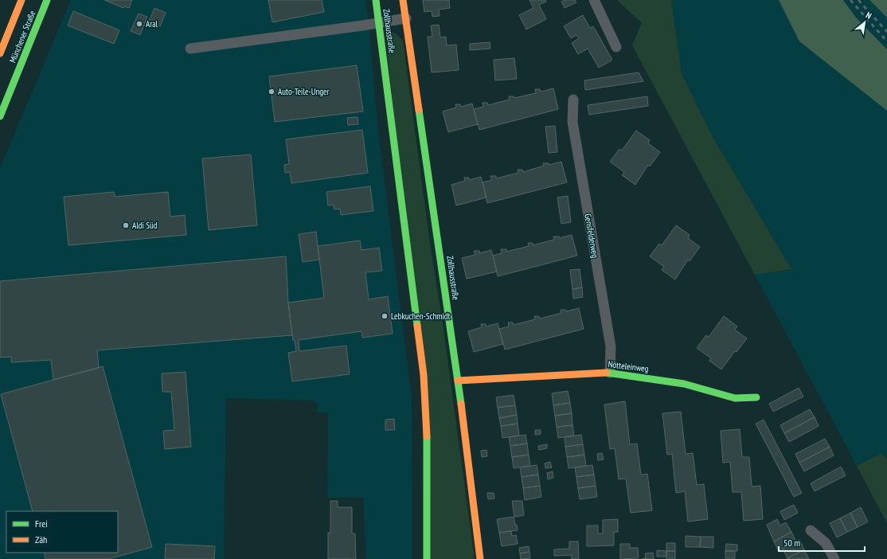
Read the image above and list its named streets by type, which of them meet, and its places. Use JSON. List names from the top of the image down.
{
  "streets": {
    "main road": ["Zollhausstraße", "Münchener Straße", "Nötteleinweg"],
    "street": ["Gensfelderweg"]
  },
  "crossings": [
    ["Zollhausstraße", "Nötteleinweg"],
    ["Gensfelderweg", "Nötteleinweg"]
  ],
  "places": [
    "Aral",
    "Auto-Teile-Unger",
    "Aldi Süd",
    "Lebkuchen-Schmidt"
  ],
  "legend": ["Frei", "Zäh"],
  "scale_bar": "50 m",
  "north": "top right"
}
